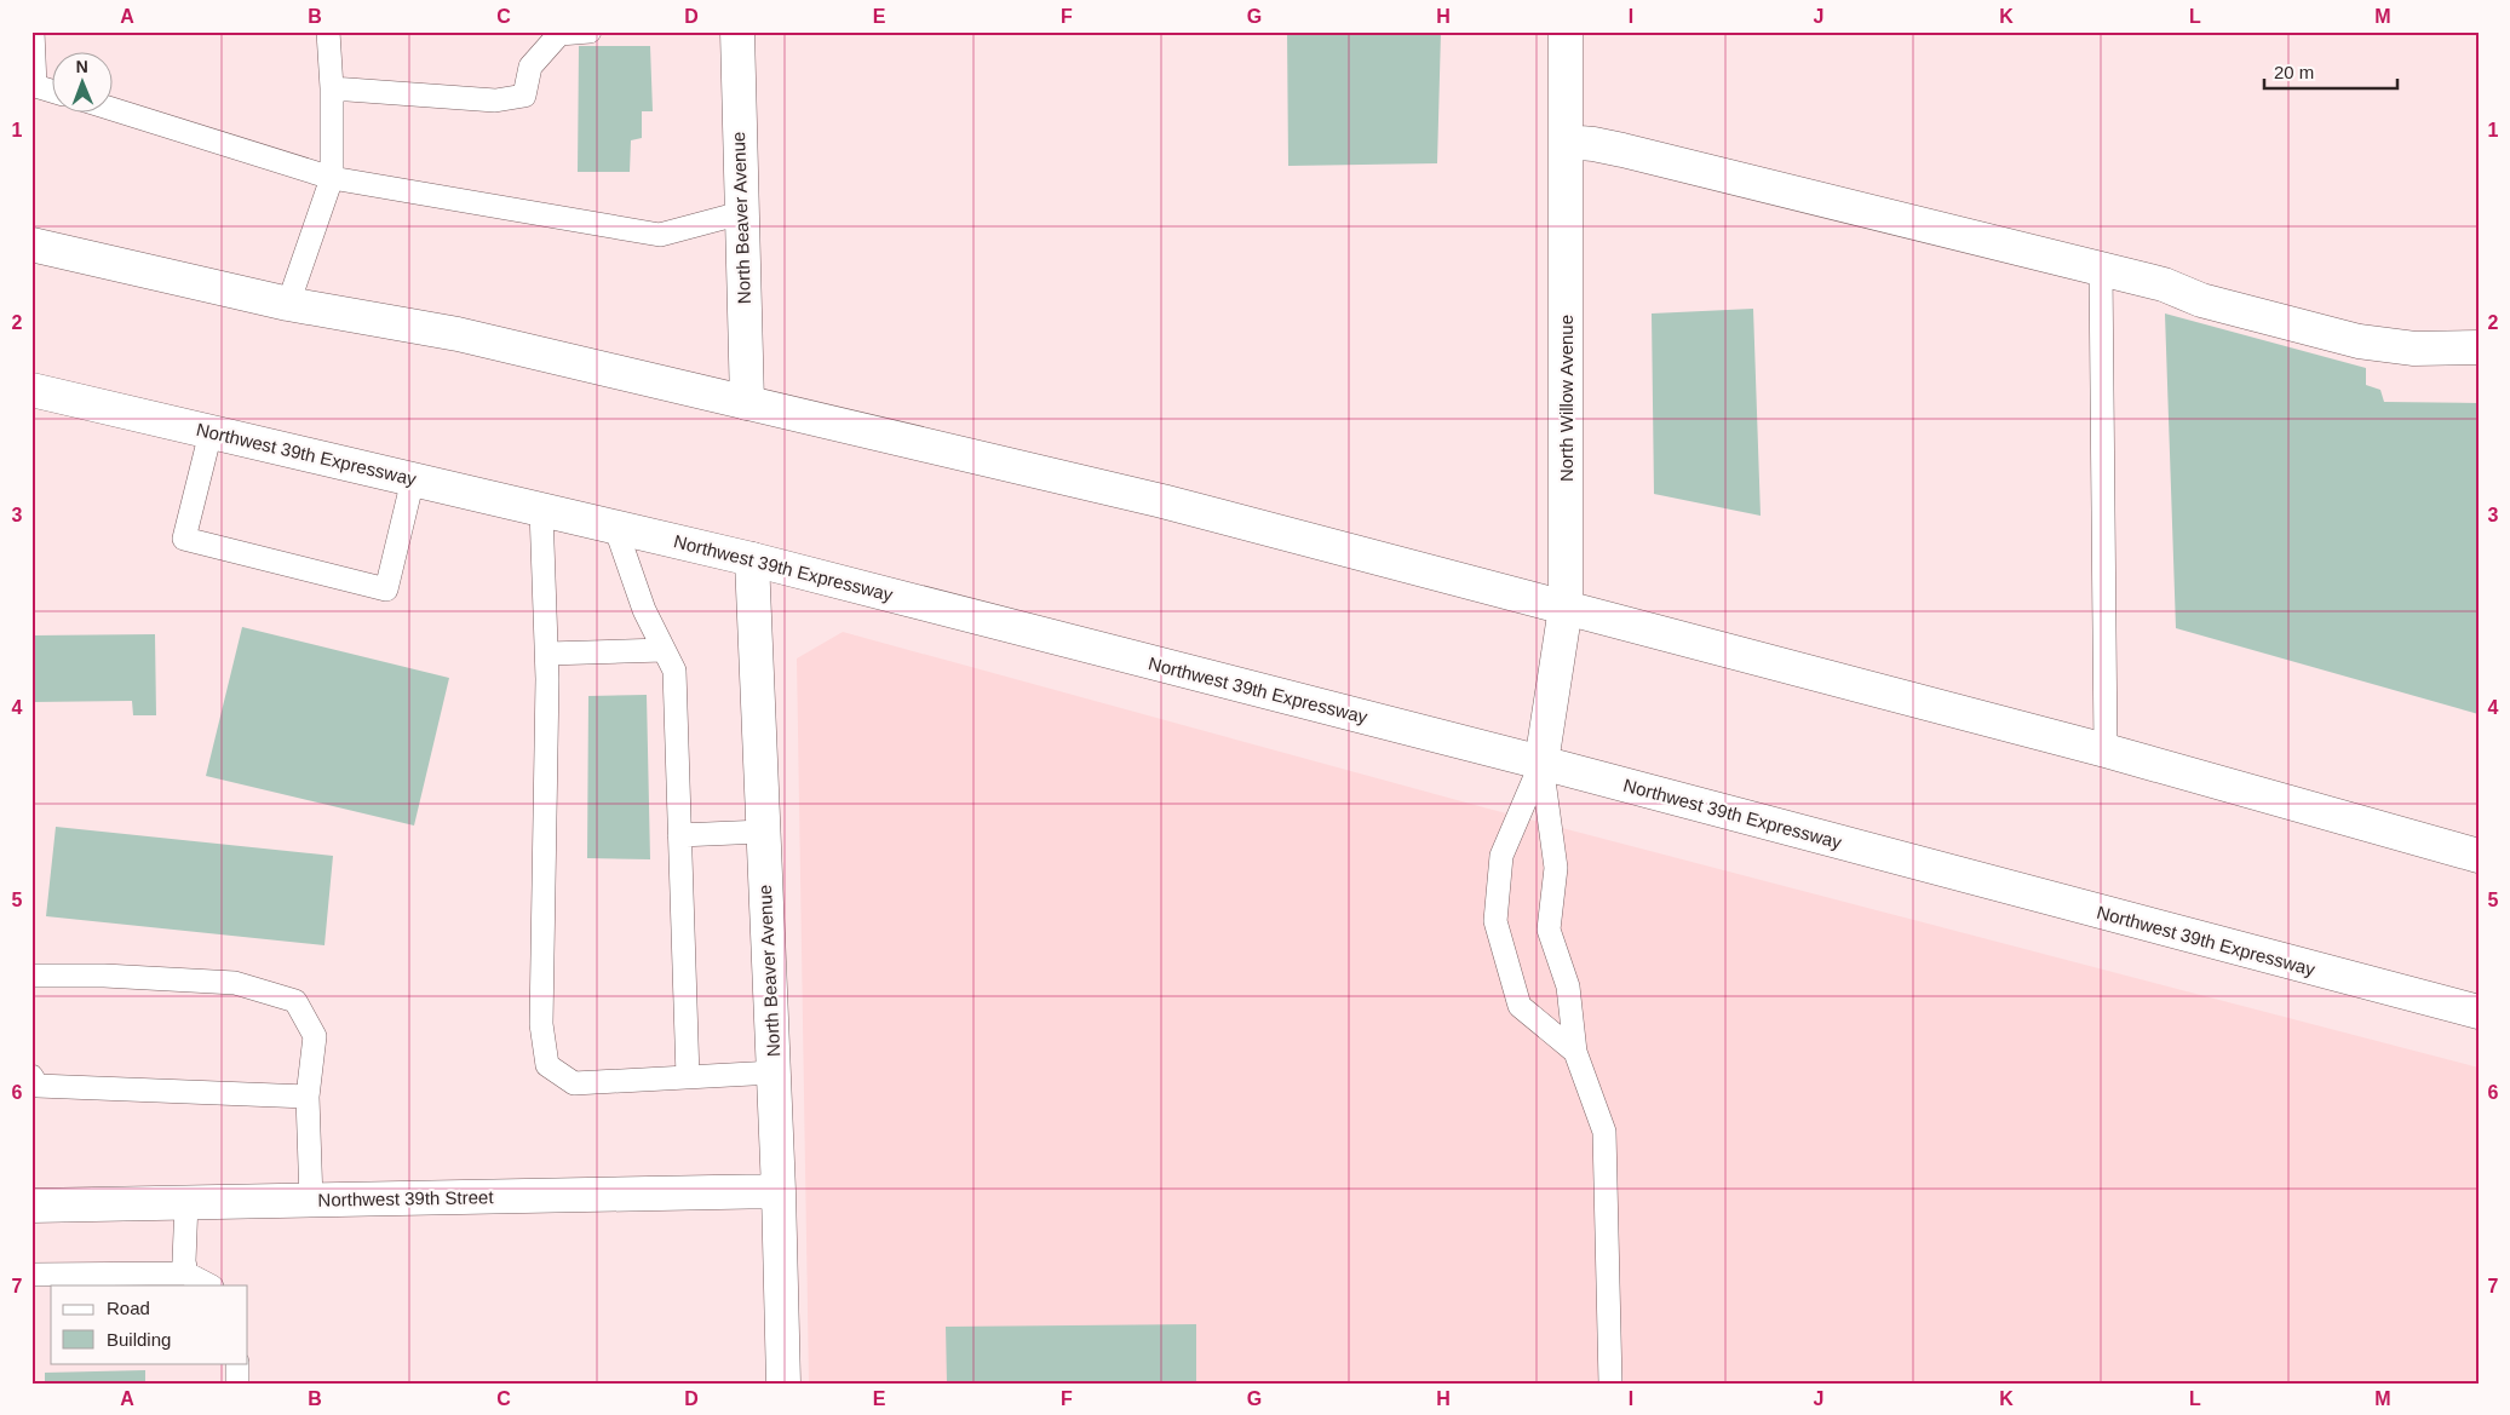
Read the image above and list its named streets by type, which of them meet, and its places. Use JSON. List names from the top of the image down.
{
  "streets": {
    "main road": [
      "North Beaver Avenue",
      "North Willow Avenue",
      "Northwest 39th Expressway",
      "Northwest 39th Street"
    ]
  },
  "crossings": [
    ["North Beaver Avenue", "Northwest 39th Expressway"],
    ["North Beaver Avenue", "Northwest 39th Street"],
    ["North Willow Avenue", "Northwest 39th Expressway"]
  ],
  "legend": ["Road", "Building"],
  "scale_bar": "20 m",
  "north": "top",
  "grid": {
    "columns": [
      "A",
      "B",
      "C",
      "D",
      "E",
      "F",
      "G",
      "H",
      "I",
      "J",
      "K",
      "L",
      "M"
    ],
    "rows": [
      "1",
      "2",
      "3",
      "4",
      "5",
      "6",
      "7"
    ]
  }
}
